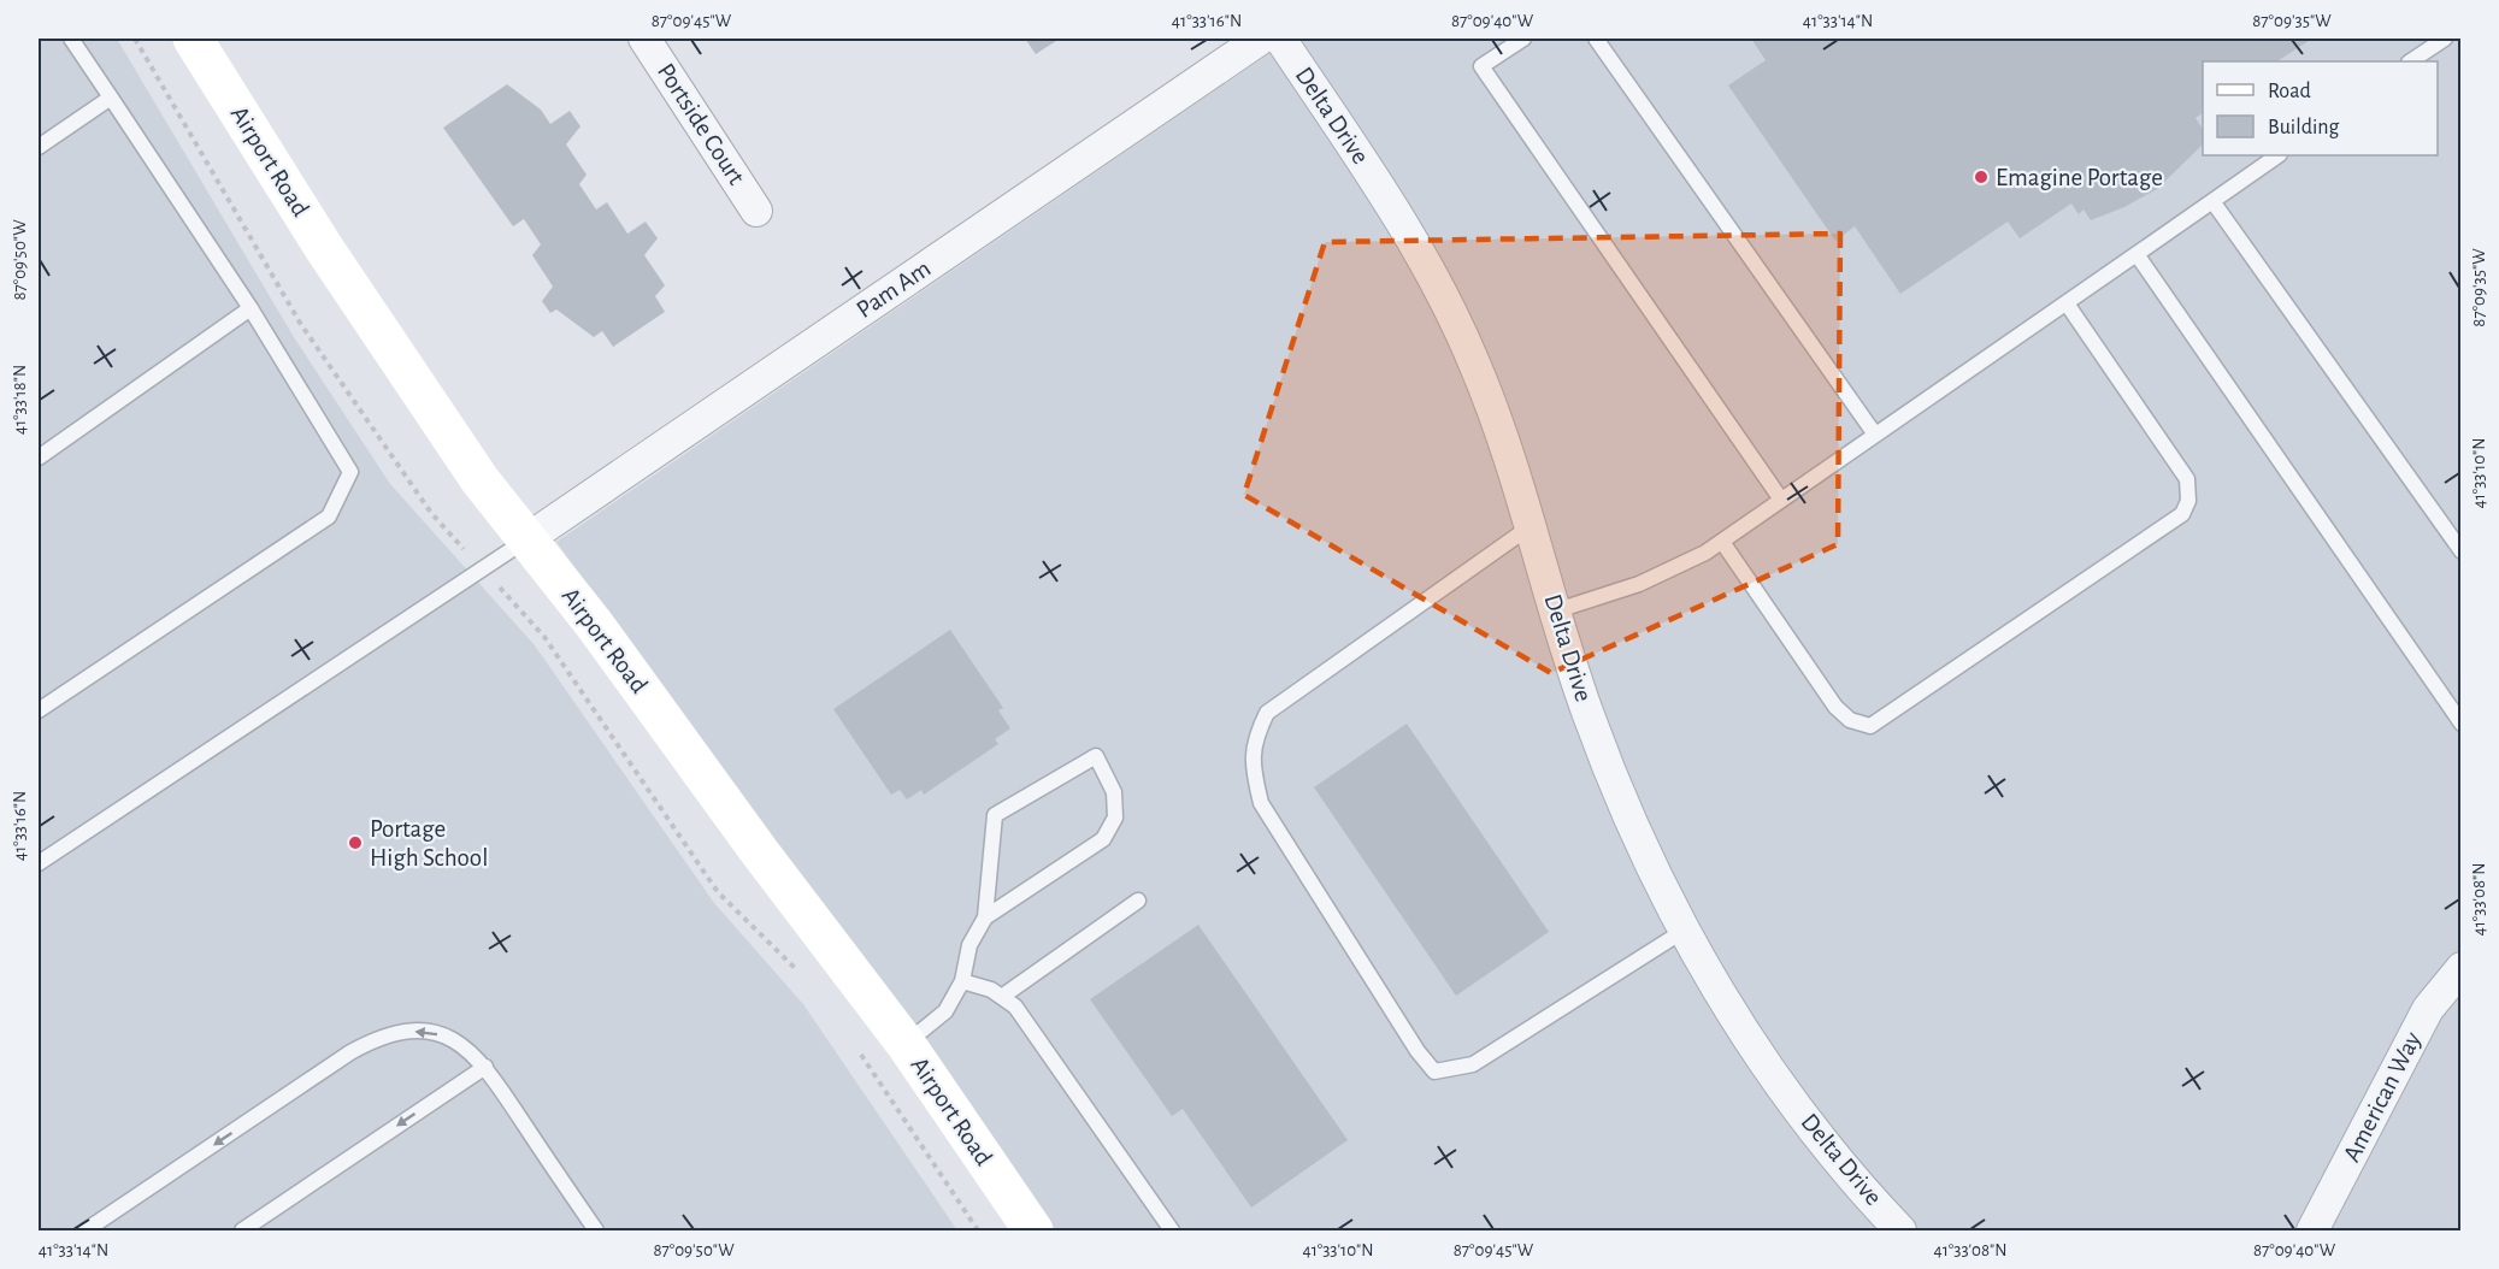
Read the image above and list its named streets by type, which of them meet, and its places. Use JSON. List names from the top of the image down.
{
  "streets": {
    "main road": ["Airport Road"],
    "street": [
      "Delta Drive",
      "Portside Court",
      "Pam Am",
      "American Way"
    ]
  },
  "crossings": [
    ["Airport Road", "Pam Am"]
  ],
  "places": ["Emagine Portage", "Portage High School"],
  "legend": ["Road", "Building"],
  "coordinates": [
    "87°09'45\"W",
    "41°33'16\"N",
    "87°09'40\"W",
    "41°33'14\"N",
    "87°09'35\"W",
    "87°09'50\"W",
    "41°33'18\"N",
    "41°33'10\"N",
    "41°33'08\"N"
  ]
}
